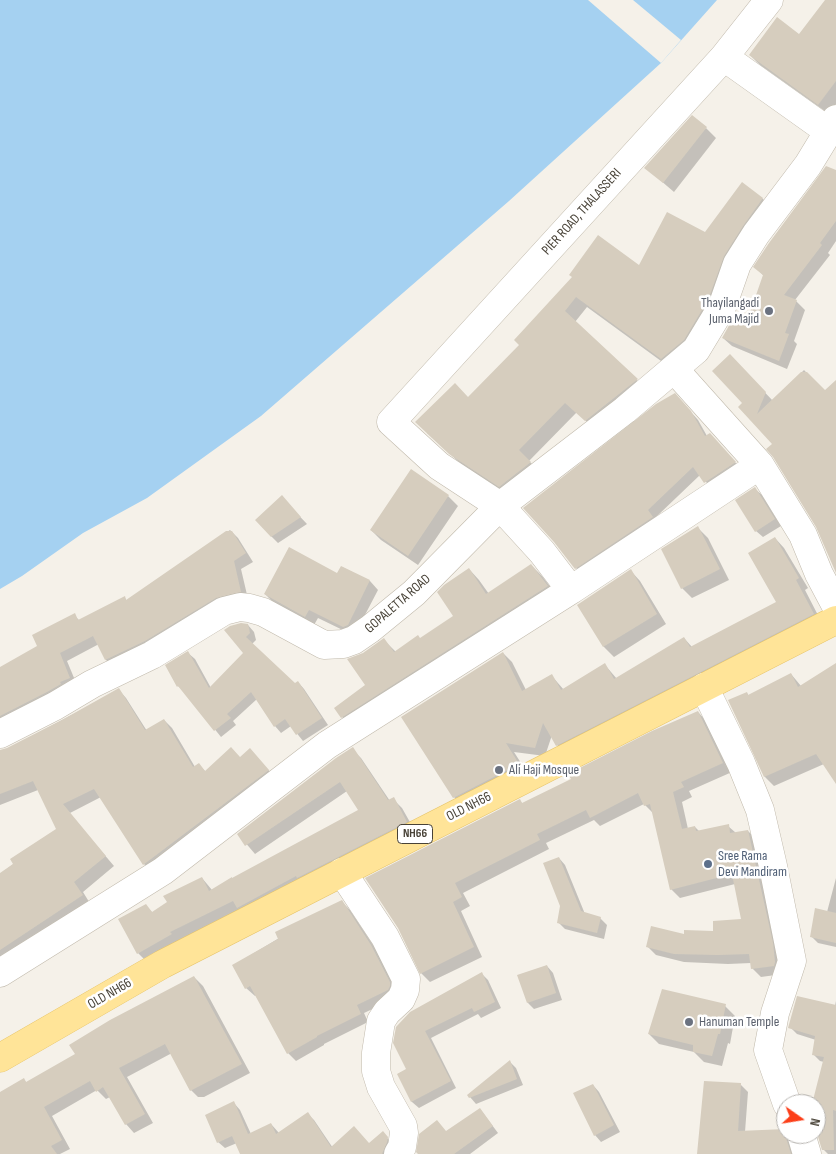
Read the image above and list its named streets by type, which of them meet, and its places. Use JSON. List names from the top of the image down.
{
  "streets": {
    "main road": ["OLD NH66", "NH66"],
    "street": ["PIER ROAD, THALASSERI", "GOPALETTA ROAD"]
  },
  "crossings": [
    ["PIER ROAD, THALASSERI", "GOPALETTA ROAD"]
  ],
  "places": [
    "Thayilangadi Juma Majid",
    "Ali Haji Mosque",
    "Sree Rama Devi Mandiram",
    "Hanuman Temple"
  ],
  "north": "right"
}
